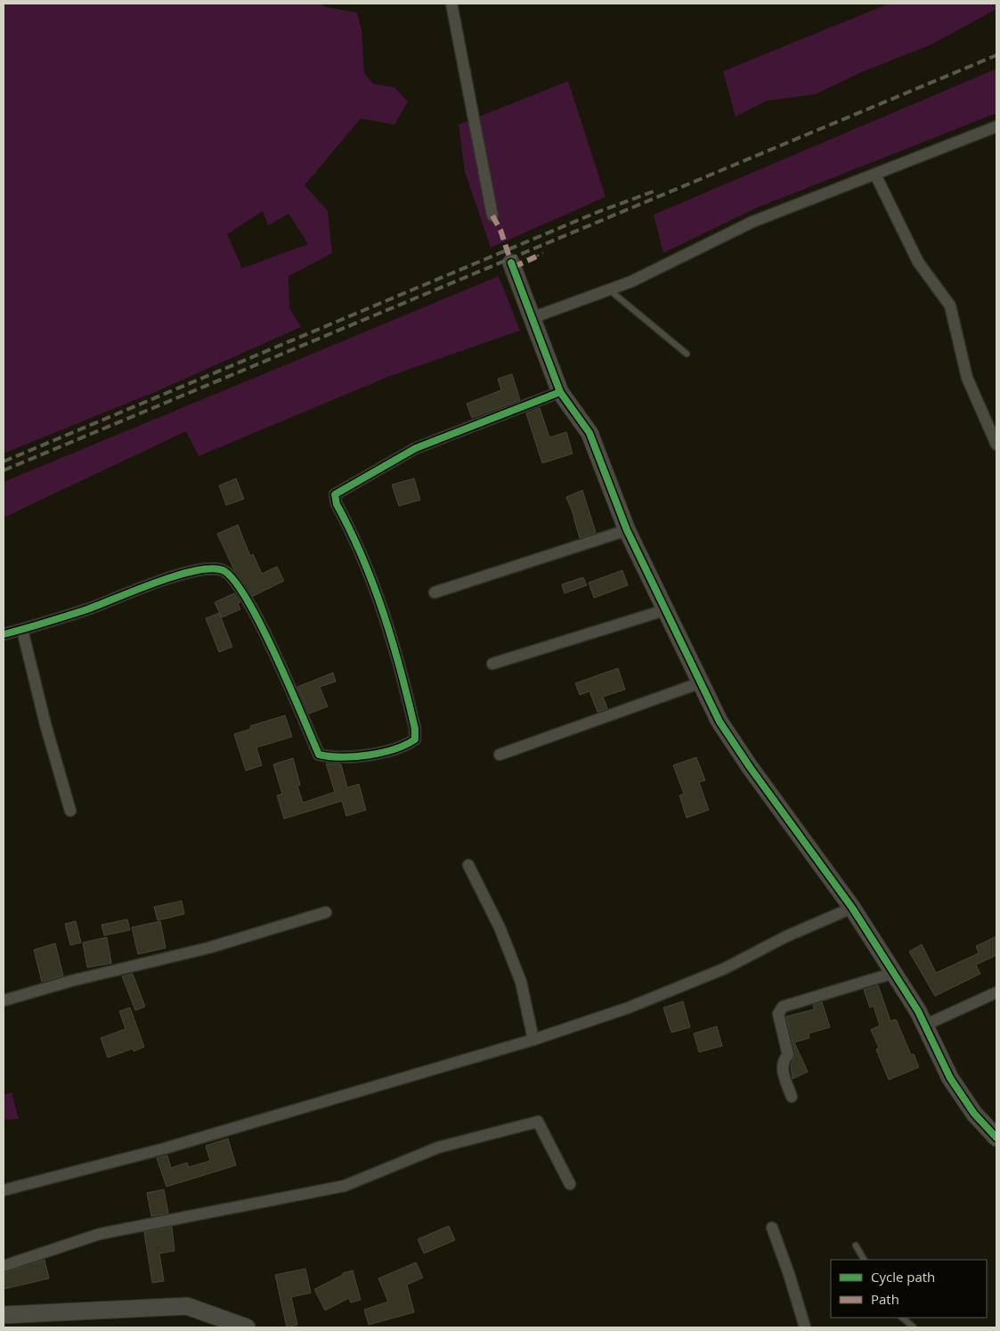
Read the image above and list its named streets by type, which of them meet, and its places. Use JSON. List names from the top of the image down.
{
  "legend": ["Cycle path", "Path"]
}
